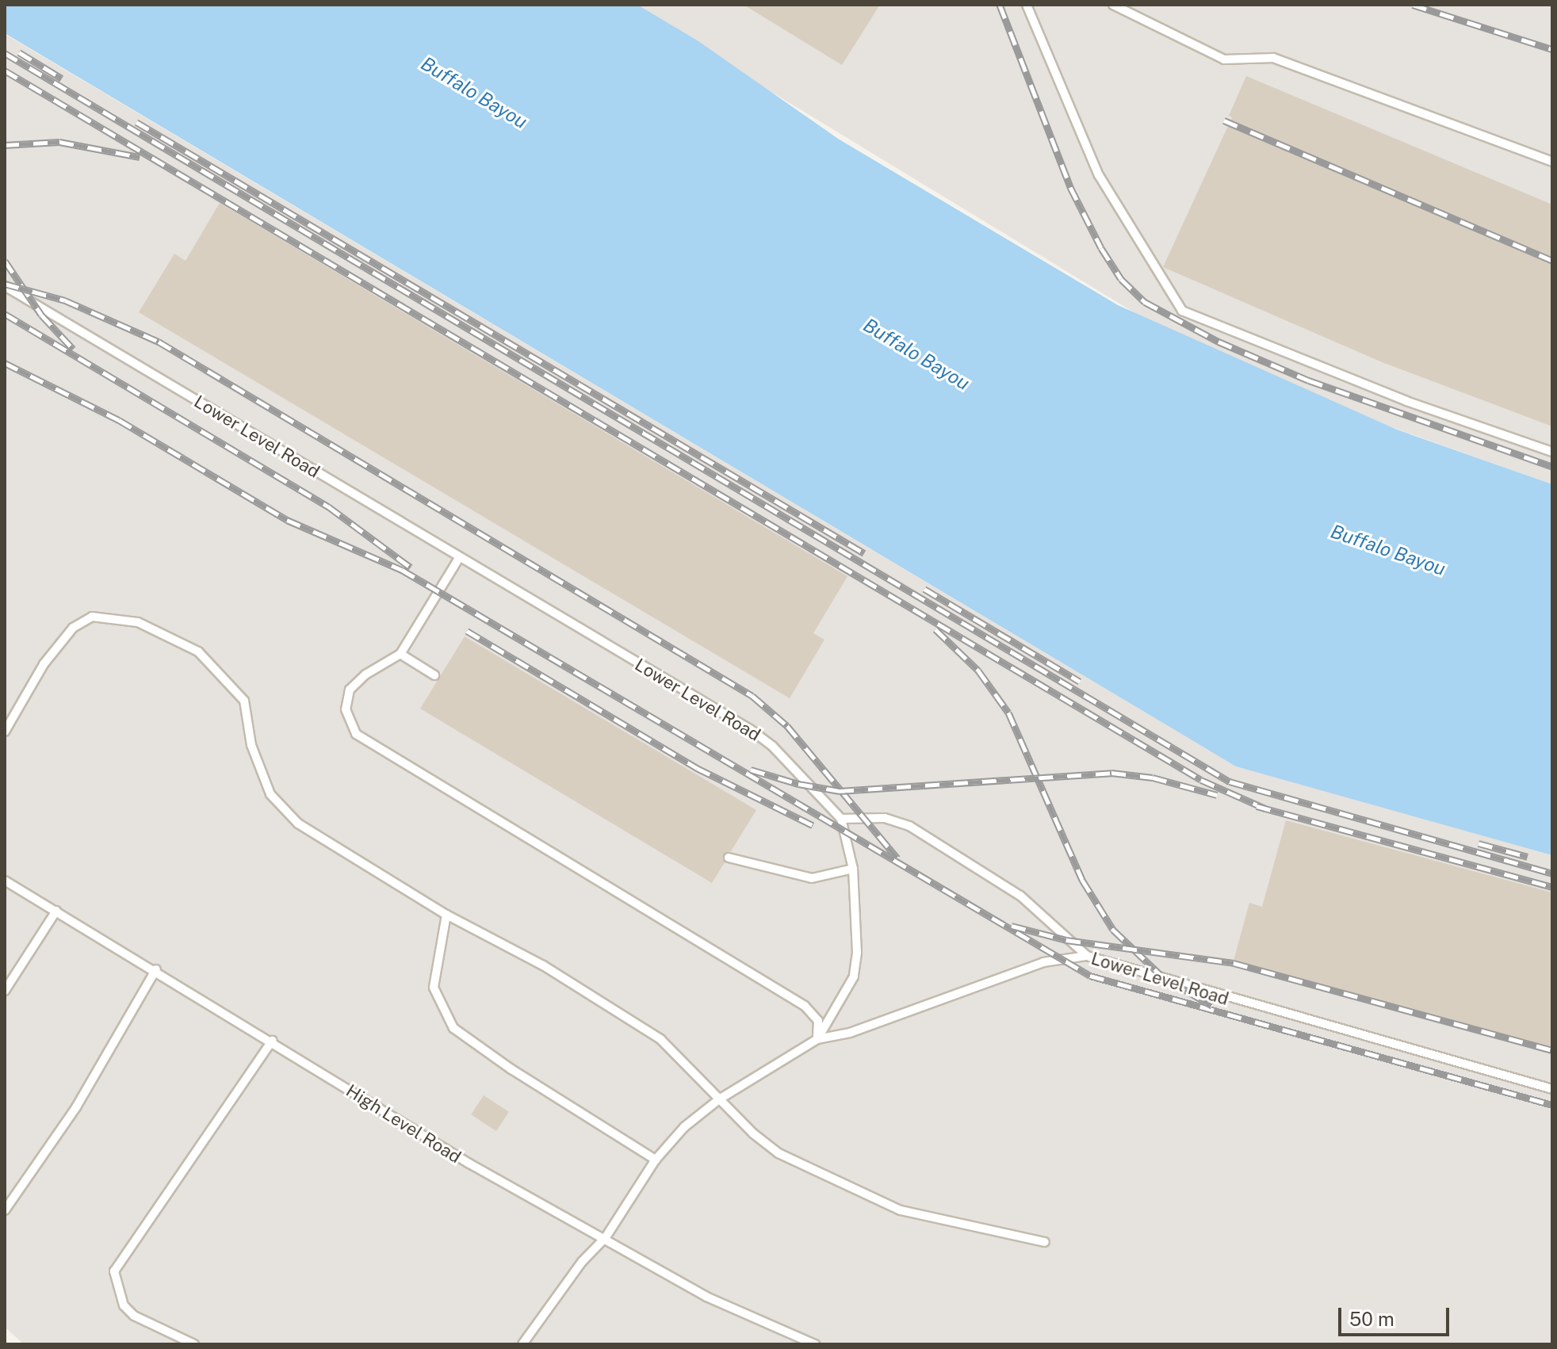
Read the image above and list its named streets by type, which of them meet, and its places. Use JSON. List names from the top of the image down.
{
  "streets": {
    "lane": ["Lower Level Road", "High Level Road"]
  },
  "water": ["Buffalo Bayou"],
  "scale_bar": "50 m"
}
